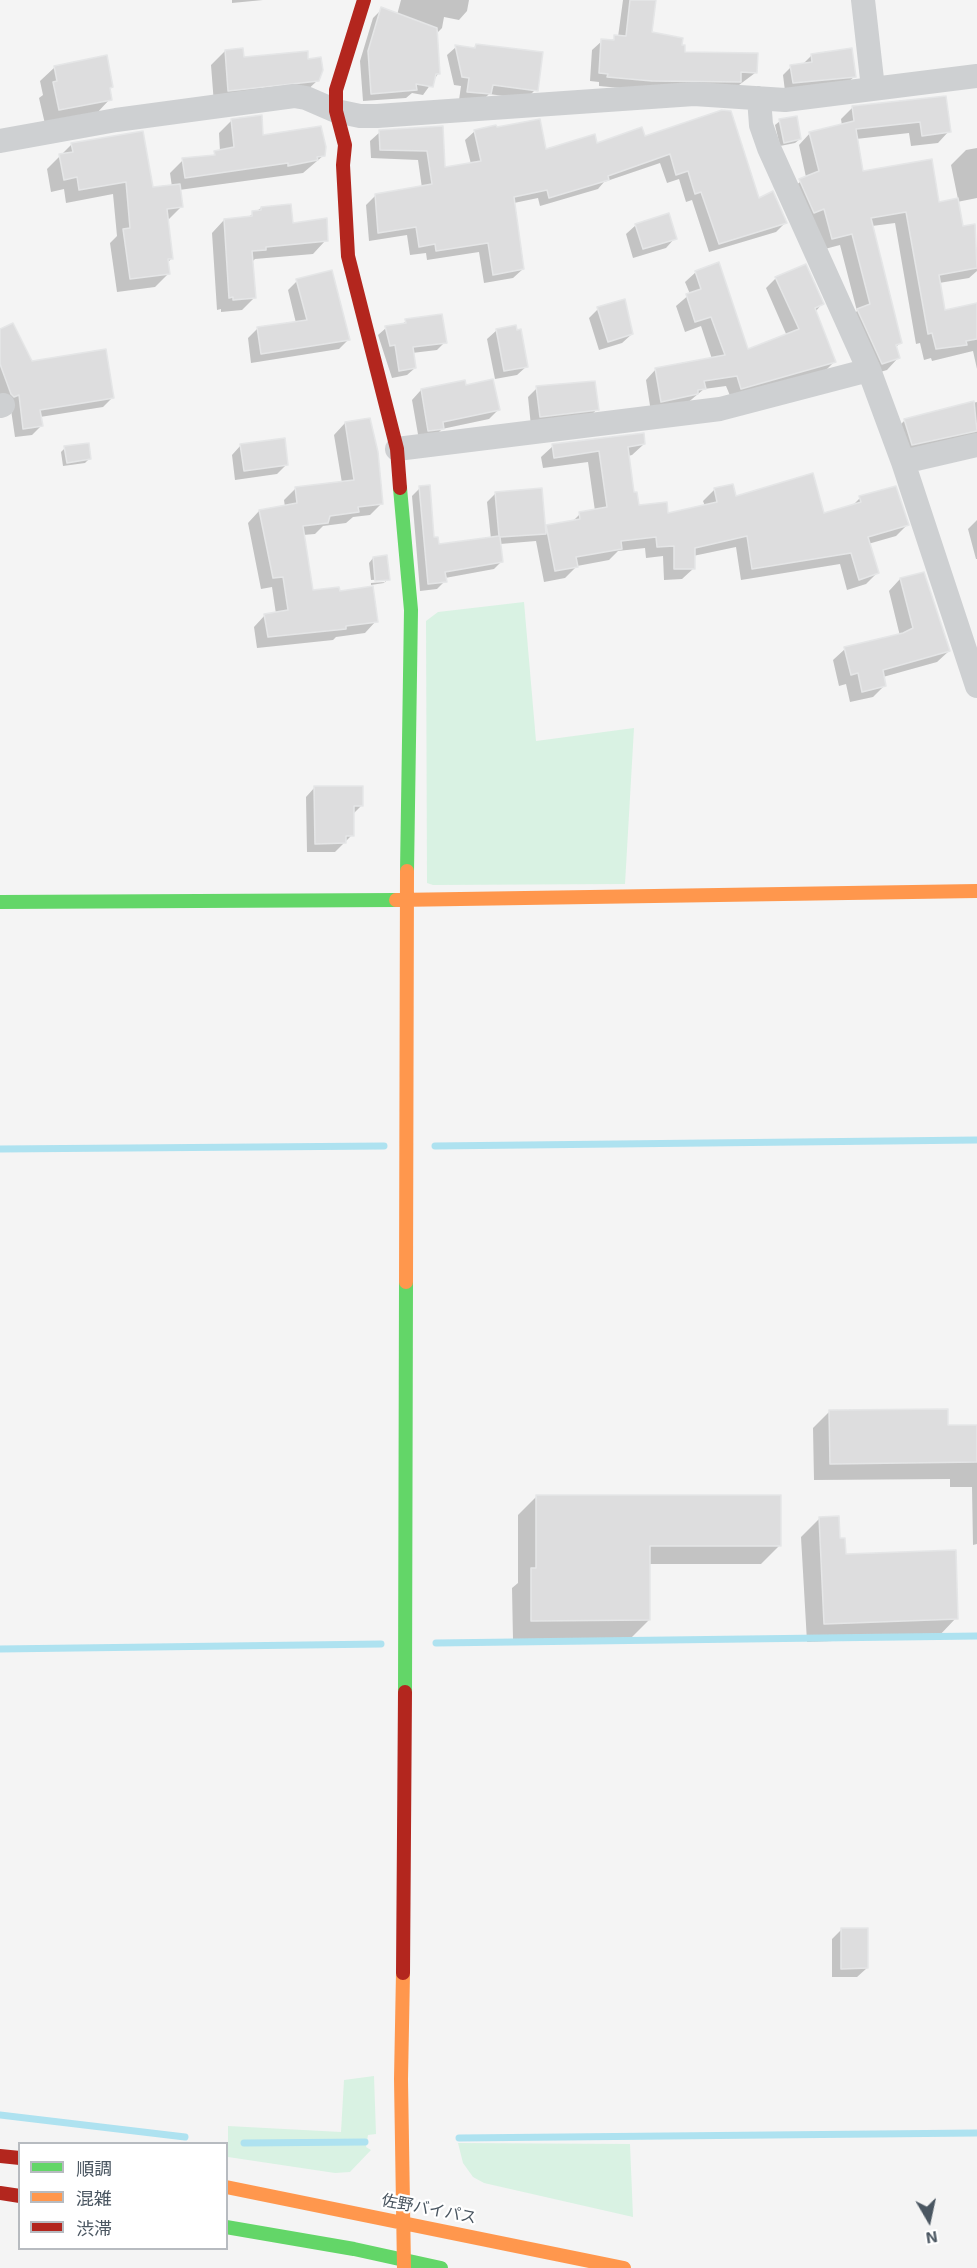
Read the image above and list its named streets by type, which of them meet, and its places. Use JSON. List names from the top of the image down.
{
  "streets": {
    "main road": ["佐野バイパス"]
  },
  "legend": ["順調", "混雑", "渋滞"],
  "north": "bottom"
}
